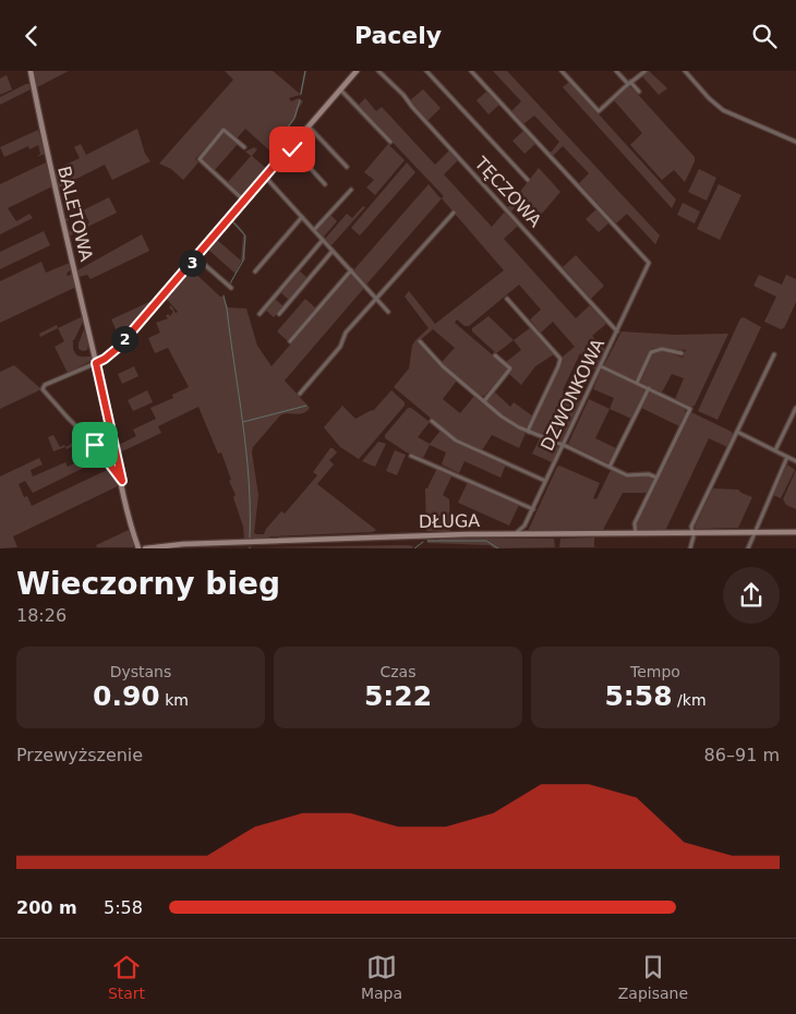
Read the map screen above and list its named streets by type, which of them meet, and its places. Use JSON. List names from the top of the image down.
{
  "streets": {
    "street": [
      "TĘCZOWA",
      "BALETOWA",
      "DZWONKOWA",
      "DŁUGA"
    ]
  },
  "crossings": [
    ["TĘCZOWA", "DZWONKOWA"],
    ["DZWONKOWA", "DŁUGA"]
  ],
  "page": {
    "header": "Pacely",
    "pins": ["3", "2"],
    "heading": ["Wieczorny bieg", "18:26"],
    "stats": [
      ["Dystans", "0.90 km"],
      ["Czas", "5:22"],
      ["Tempo", "5:58 /km"]
    ],
    "chart": ["Przewyższenie", "86–91 m"],
    "list": [
      {
        "name": "200 m",
        "note": "5:58"
      }
    ],
    "tabs": ["Start", "Mapa", "Zapisane"]
  }
}
